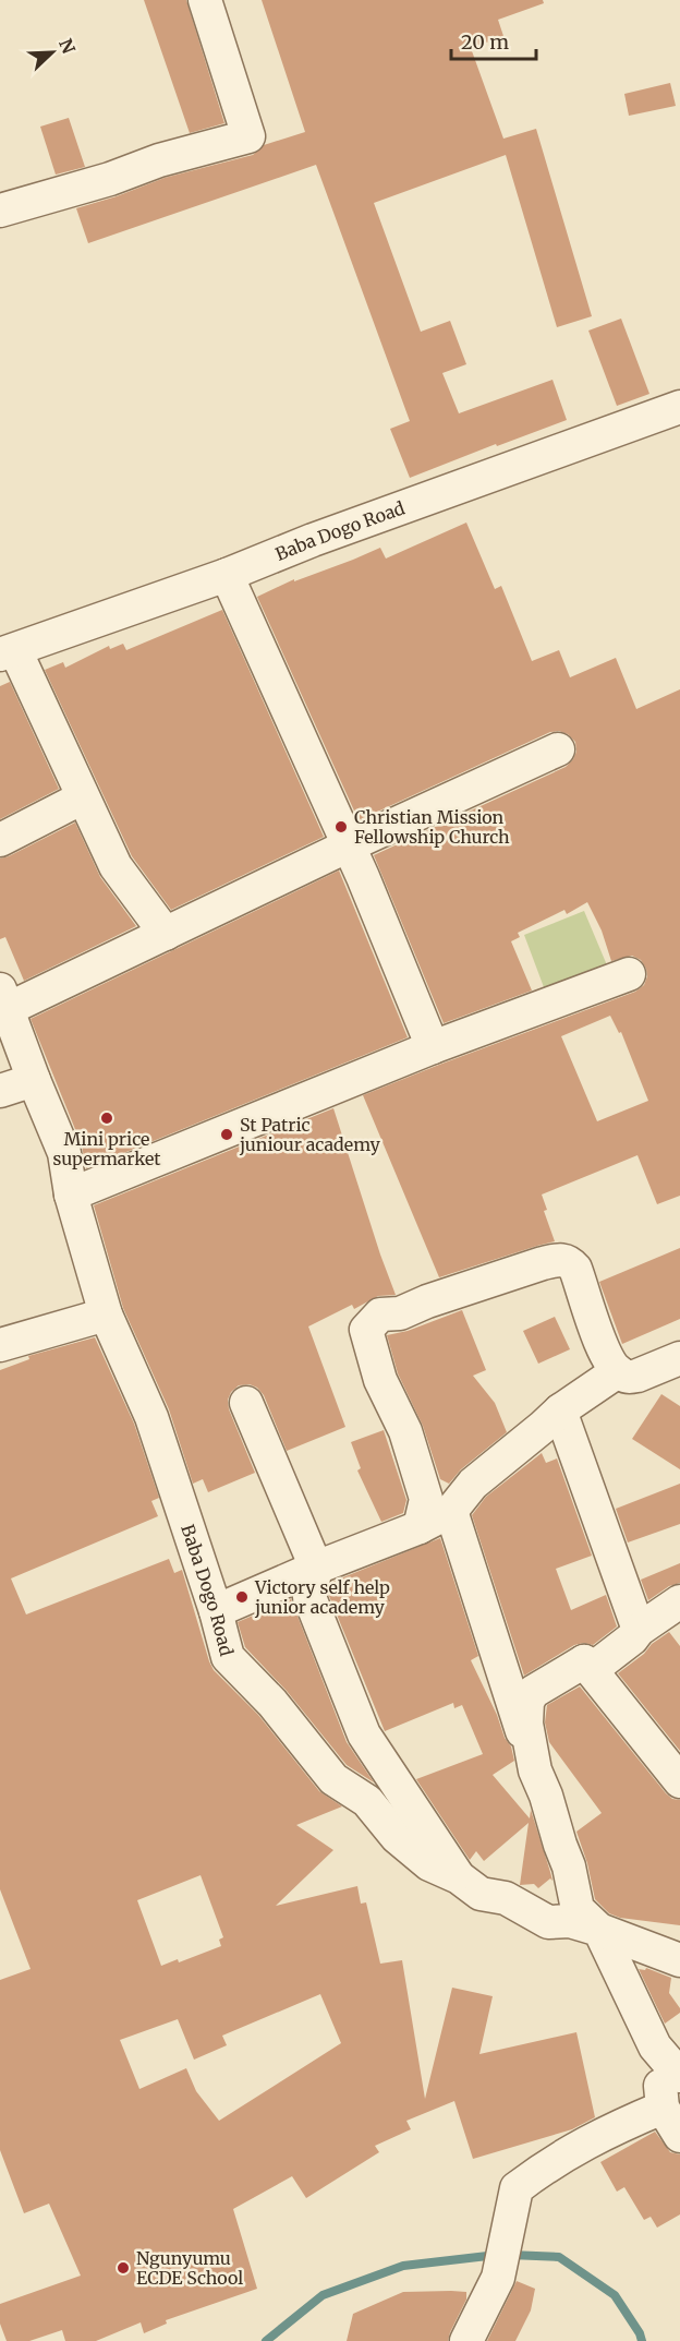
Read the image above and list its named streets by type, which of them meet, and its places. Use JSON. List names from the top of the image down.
{
  "streets": {
    "street": ["Baba Dogo Road"]
  },
  "places": [
    "Christian Mission Fellowship Church",
    "Mini price supermarket",
    "St Patric juniour academy",
    "Victory self help junior academy",
    "Ngunyumu ECDE School"
  ],
  "scale_bar": "20 m",
  "north": "top right"
}
